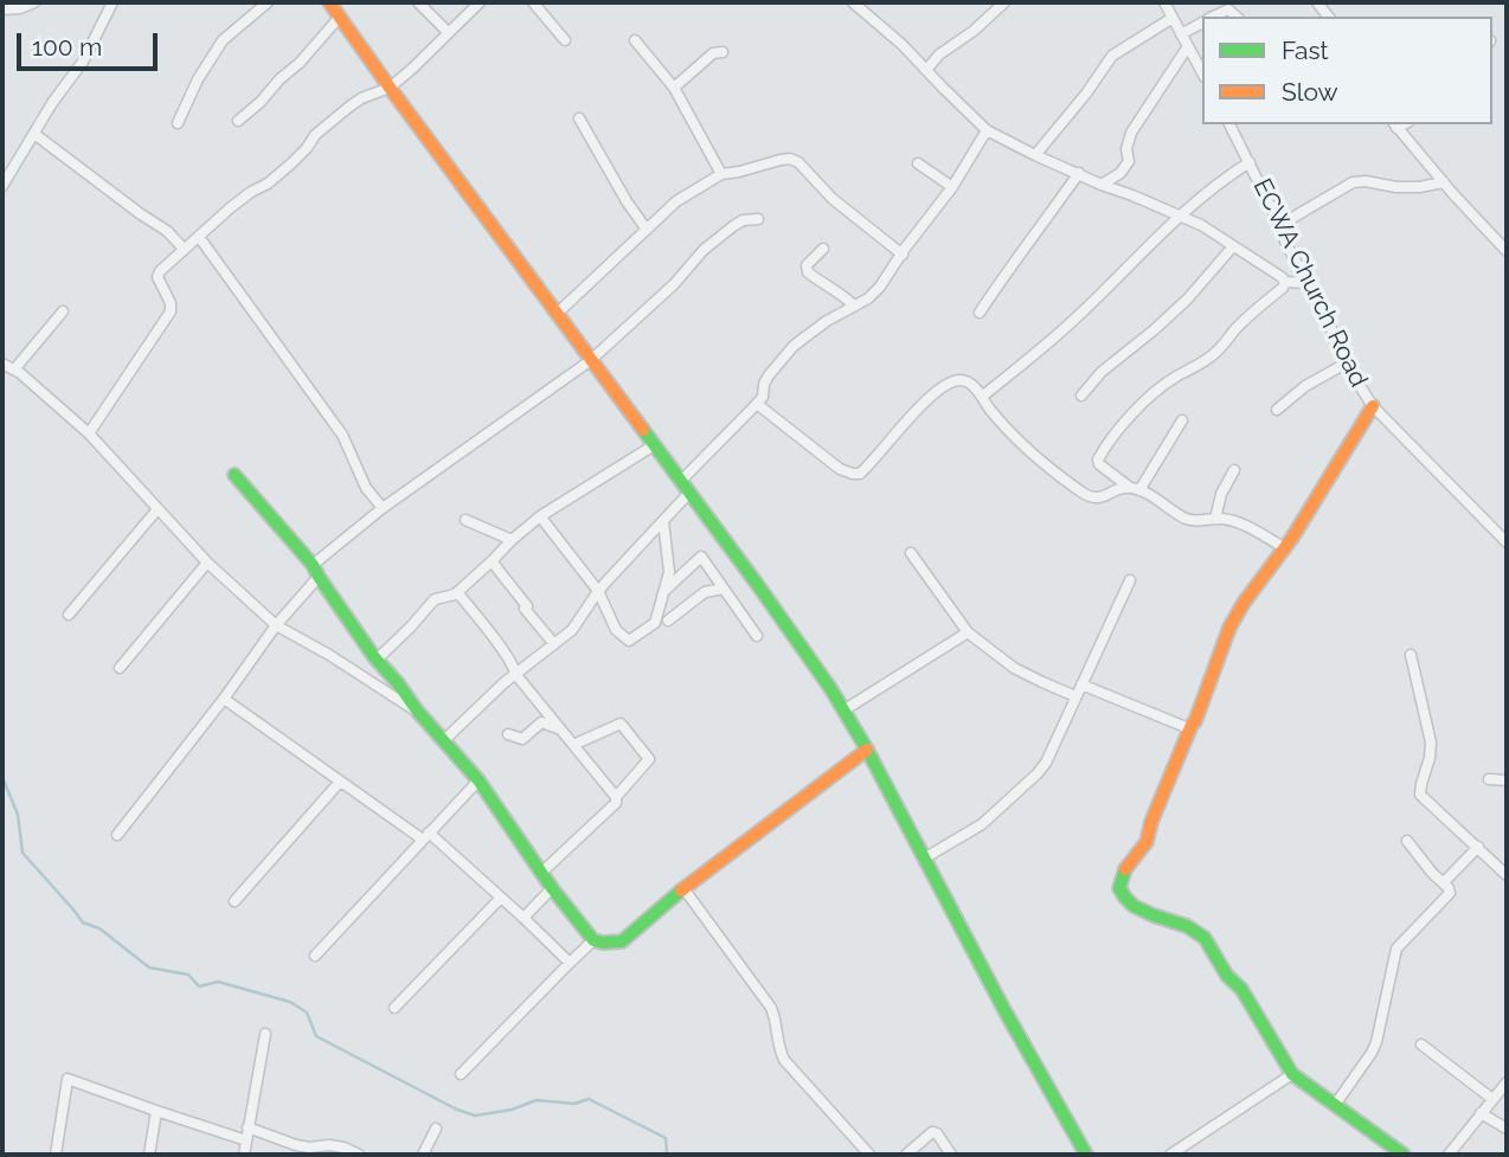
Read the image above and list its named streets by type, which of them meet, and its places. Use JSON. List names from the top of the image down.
{
  "streets": {
    "street": ["ECWA Church Road"]
  },
  "legend": ["Fast", "Slow"],
  "scale_bar": "100 m"
}
